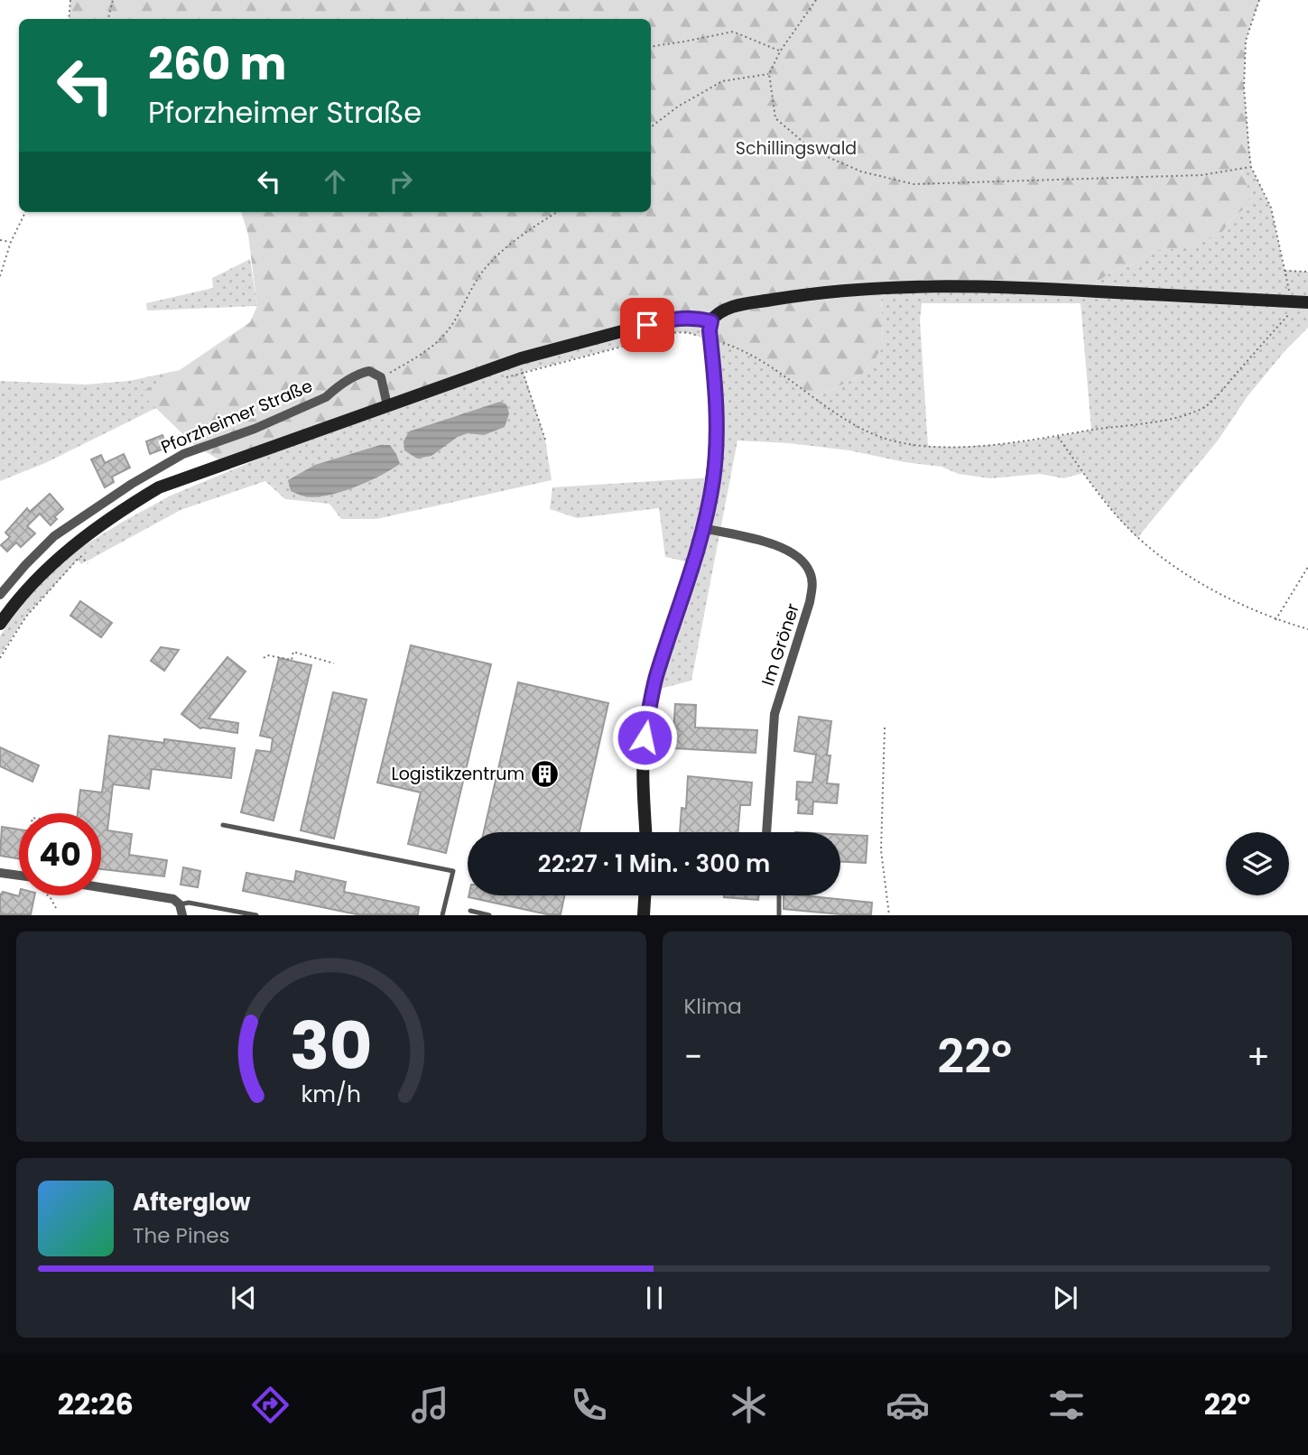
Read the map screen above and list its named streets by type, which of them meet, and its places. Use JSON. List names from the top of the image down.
{
  "streets": {
    "street": ["Pforzheimer Straße", "Im Gröner"]
  },
  "parks": ["Schillingswald"],
  "places": {
    "building": ["Logistikzentrum"]
  },
  "page": {
    "turn": ["260 m", "Pforzheimer Straße"],
    "limit": "40",
    "trip": "22:27 · 1 Min. · 300 m",
    "tile": "Klima",
    "heat": ["−", "22°", "+"],
    "song": ["Afterglow", "The Pines"],
    "tabs": ["22:26", "22°"],
    "gauge": ["30", "km/h"]
  }
}
